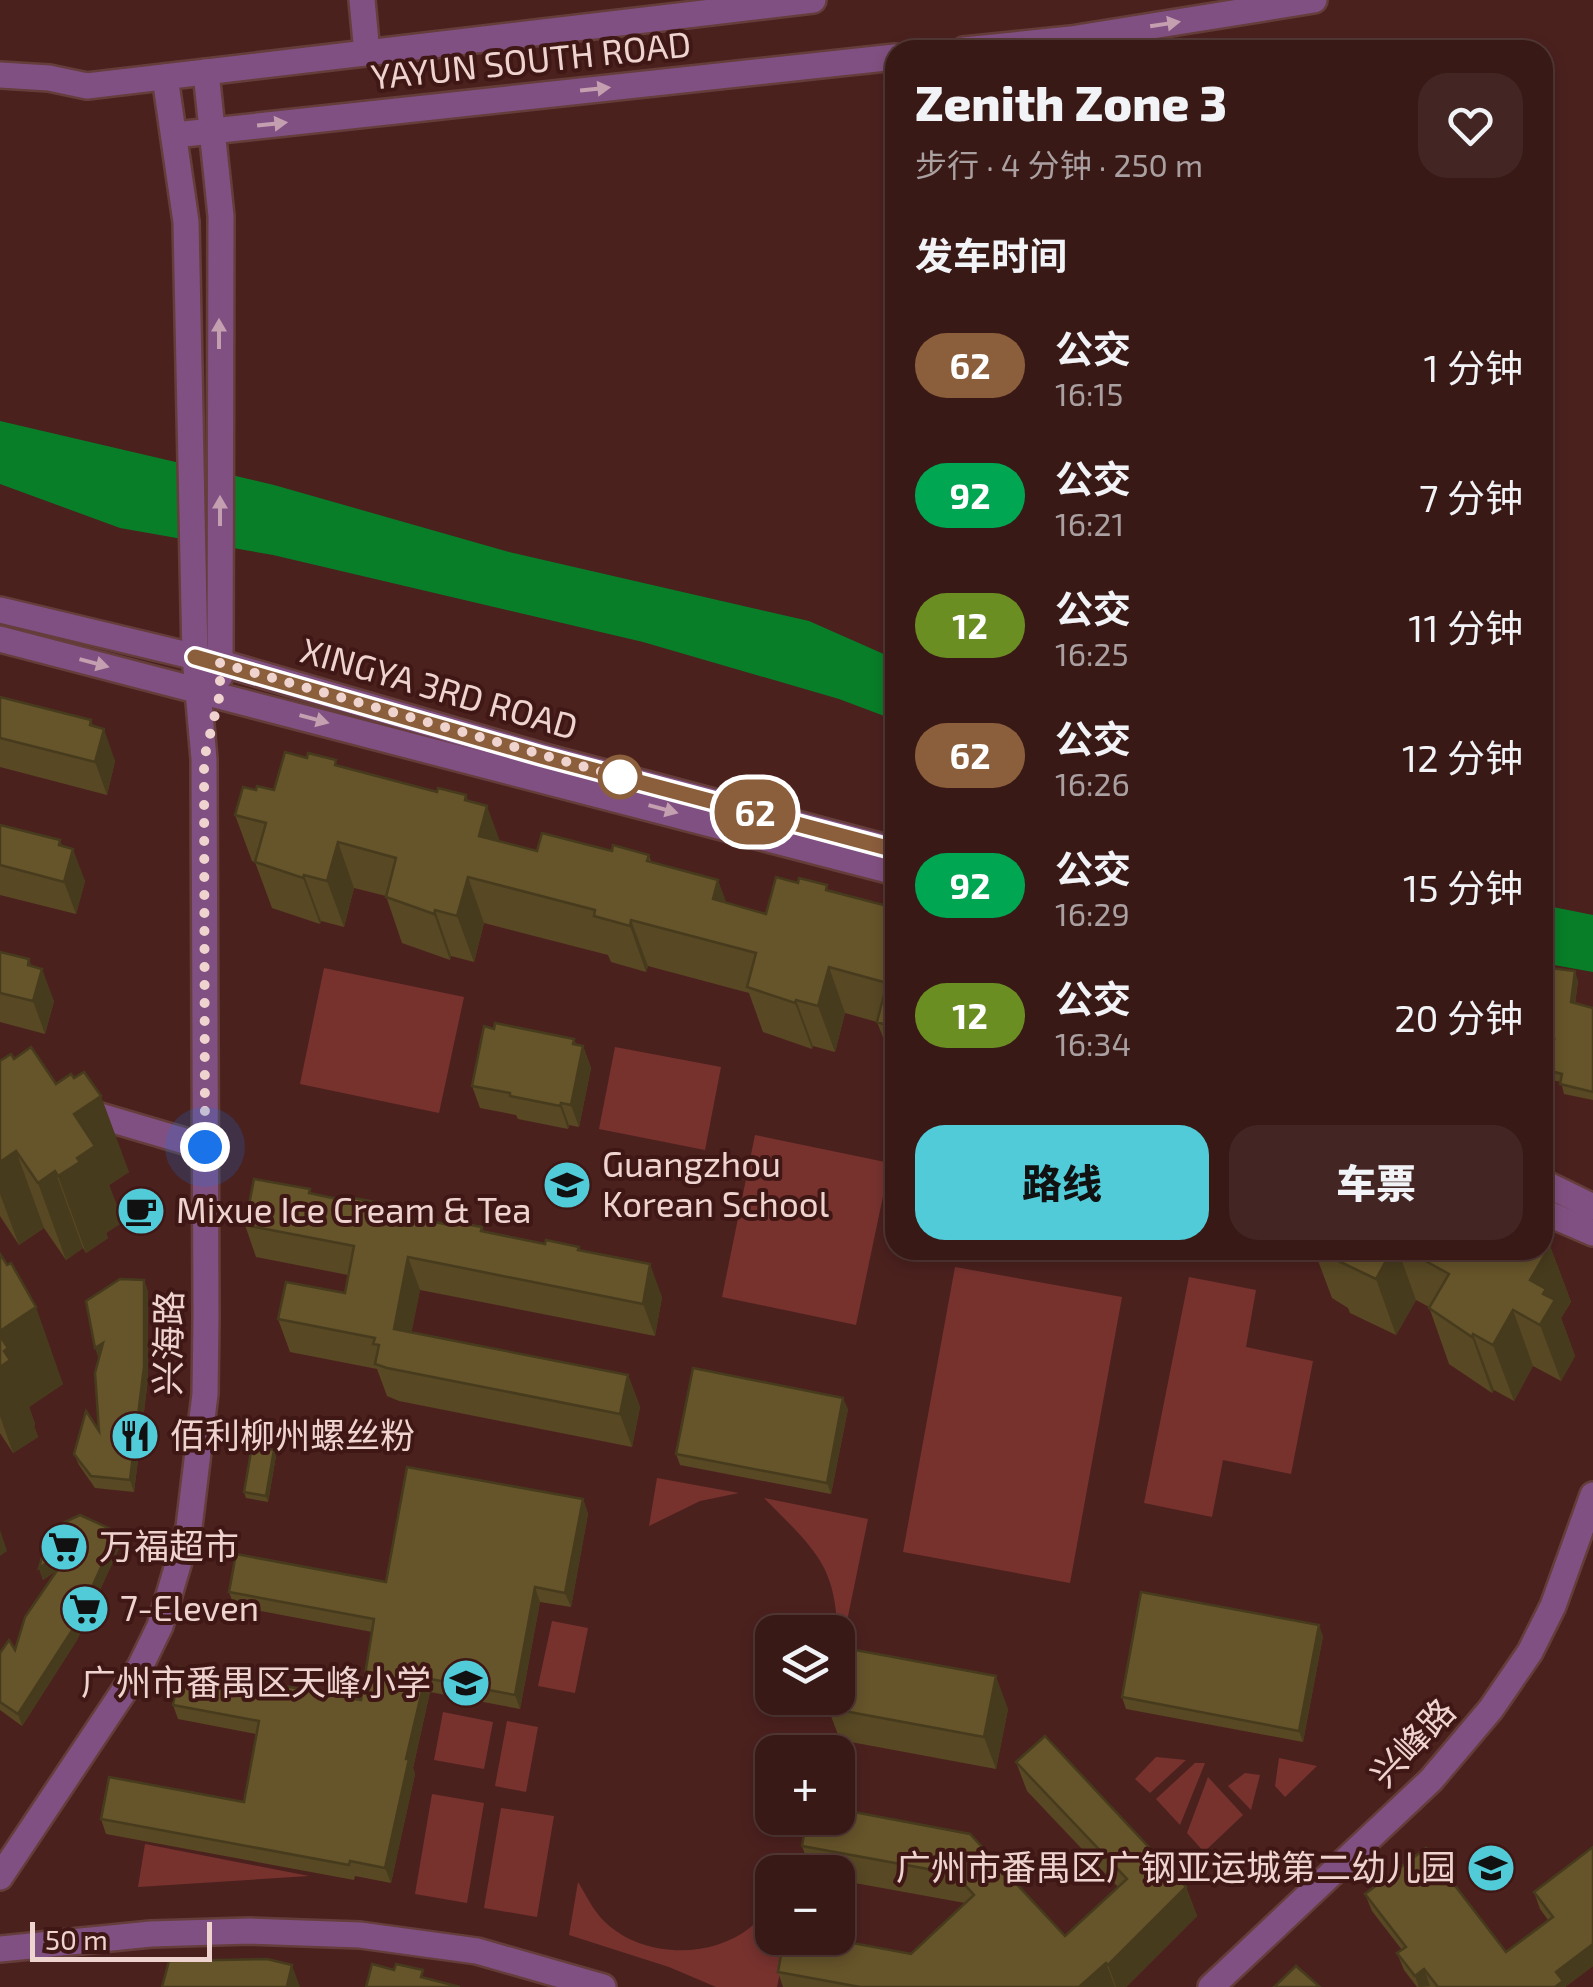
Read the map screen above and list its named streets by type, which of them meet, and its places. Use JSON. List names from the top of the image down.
{
  "streets": {
    "street": [
      "YAYUN SOUTH ROAD",
      "XINGYA 3RD ROAD",
      "兴海路",
      "兴峰路"
    ]
  },
  "crossings": [
    ["XINGYA 3RD ROAD", "兴海路"]
  ],
  "places": {
    "school or university": ["Guangzhou Korean School", "广州市番禺区天峰小学", "广州市番禺区广钢亚运城第二幼儿园"],
    "cafe": ["Mixue Ice Cream & Tea"],
    "restaurant": ["佰利柳州螺丝粉"],
    "supermarket": ["万福超市", "7-Eleven"]
  },
  "lines": ["bus line 62"],
  "scale_bar": "50 m",
  "page": {
    "on_map": "62",
    "heading": [
      ["Zenith Zone 3", "步行 · 4 分钟 · 250 m"],
      "发车时间"
    ],
    "list": [
      {
        "mark": "62",
        "name": "公交",
        "note": "16:15",
        "value": "1 分钟"
      },
      {
        "mark": "92",
        "name": "公交",
        "note": "16:21",
        "value": "7 分钟"
      },
      {
        "mark": "12",
        "name": "公交",
        "note": "16:25",
        "value": "11 分钟"
      },
      {
        "mark": "62",
        "name": "公交",
        "note": "16:26",
        "value": "12 分钟"
      },
      {
        "mark": "92",
        "name": "公交",
        "note": "16:29",
        "value": "15 分钟"
      },
      {
        "mark": "12",
        "name": "公交",
        "note": "16:34",
        "value": "20 分钟"
      }
    ],
    "buttons": ["路线", "车票"],
    "map_buttons": ["+", "−"],
    "scale": "50 m"
  }
}
